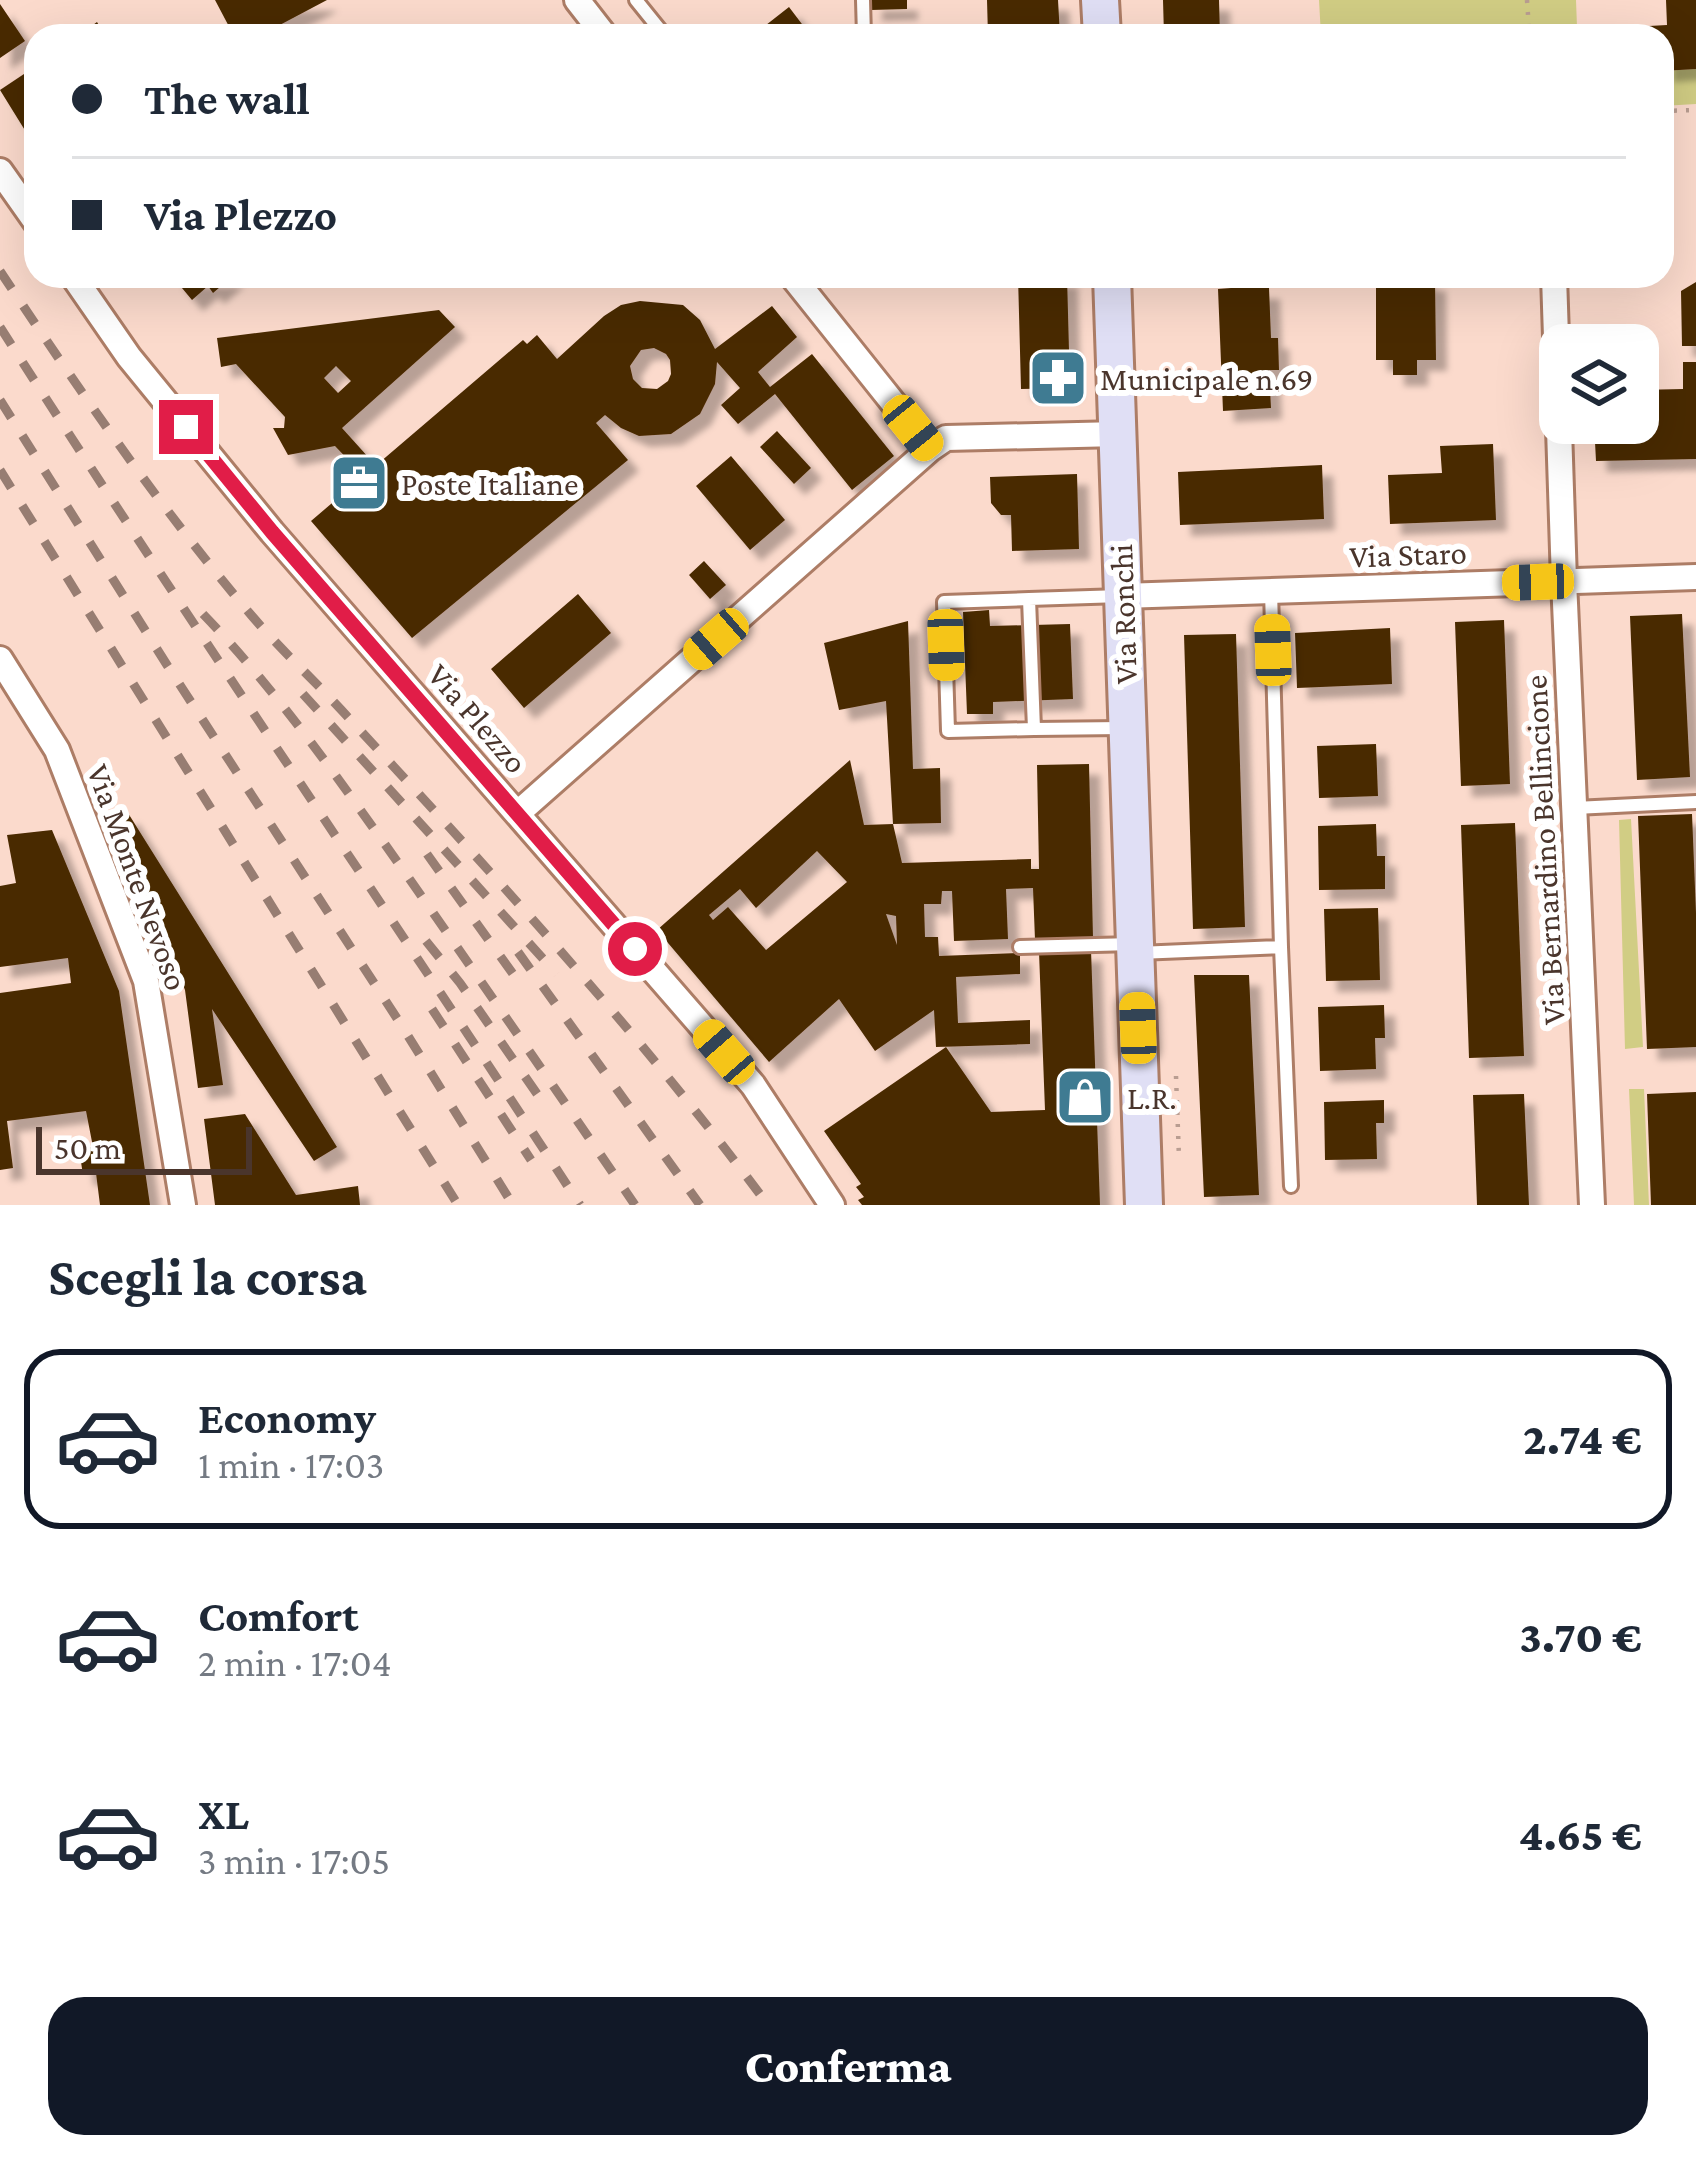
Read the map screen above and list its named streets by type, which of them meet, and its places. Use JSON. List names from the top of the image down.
{
  "streets": {
    "street": [
      "Via Staro",
      "Via Ronchi",
      "Via Plezzo",
      "Via Bernardino Bellincione",
      "Via Monte Nevoso"
    ]
  },
  "crossings": [
    ["Via Staro", "Via Ronchi"],
    ["Via Staro", "Via Bernardino Bellincione"]
  ],
  "places": {
    "pharmacy": ["Municipale n.69"],
    "office": ["Poste Italiane"],
    "shop": ["L.R."]
  },
  "scale_bar": "50 m",
  "page": {
    "banner": ["The wall", "Via Plezzo"],
    "scale": "50 m",
    "heading": "Scegli la corsa",
    "list": [
      {
        "name": "Economy",
        "note": "1 min · 17:03",
        "value": "2.74 €"
      },
      {
        "name": "Comfort",
        "note": "2 min · 17:04",
        "value": "3.70 €"
      },
      {
        "name": "XL",
        "note": "3 min · 17:05",
        "value": "4.65 €"
      }
    ],
    "buttons": "Conferma"
  }
}
